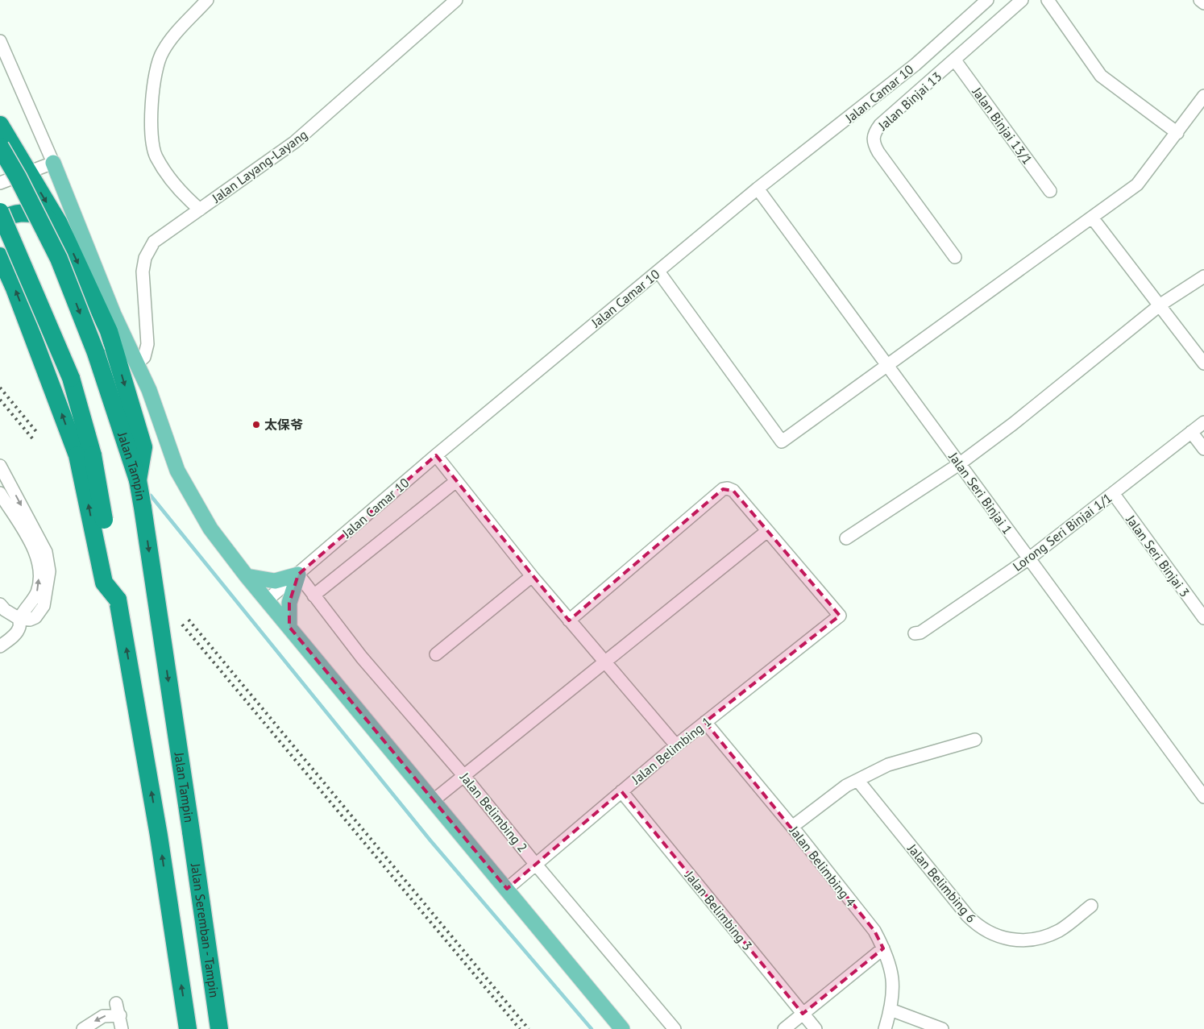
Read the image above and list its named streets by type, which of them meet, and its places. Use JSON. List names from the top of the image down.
{
  "streets": {
    "highway": ["Jalan Tampin", "Jalan Seremban - Tampin"],
    "street": [
      "Jalan Camar 10",
      "Jalan Binjai 13",
      "Jalan Binjai 13/1",
      "Jalan Layang-Layang",
      "Jalan Seri Binjai 1",
      "Lorong Seri Binjai 1/1",
      "Jalan Seri Binjai 3",
      "Jalan Belimbing 1",
      "Jalan Belimbing 2",
      "Jalan Belimbing 4",
      "Jalan Belimbing 6",
      "Jalan Belimbing 3"
    ]
  },
  "crossings": [
    ["Jalan Camar 10", "Jalan Seri Binjai 1"],
    ["Jalan Camar 10", "Jalan Belimbing 2"],
    ["Jalan Binjai 13", "Jalan Binjai 13/1"],
    ["Jalan Tampin", "Jalan Seremban - Tampin"],
    ["Jalan Seri Binjai 1", "Lorong Seri Binjai 1/1"],
    ["Lorong Seri Binjai 1/1", "Jalan Seri Binjai 3"],
    ["Jalan Belimbing 1", "Jalan Belimbing 2"],
    ["Jalan Belimbing 1", "Jalan Belimbing 4"],
    ["Jalan Belimbing 1", "Jalan Belimbing 3"]
  ],
  "places": ["太保爷"]
}
